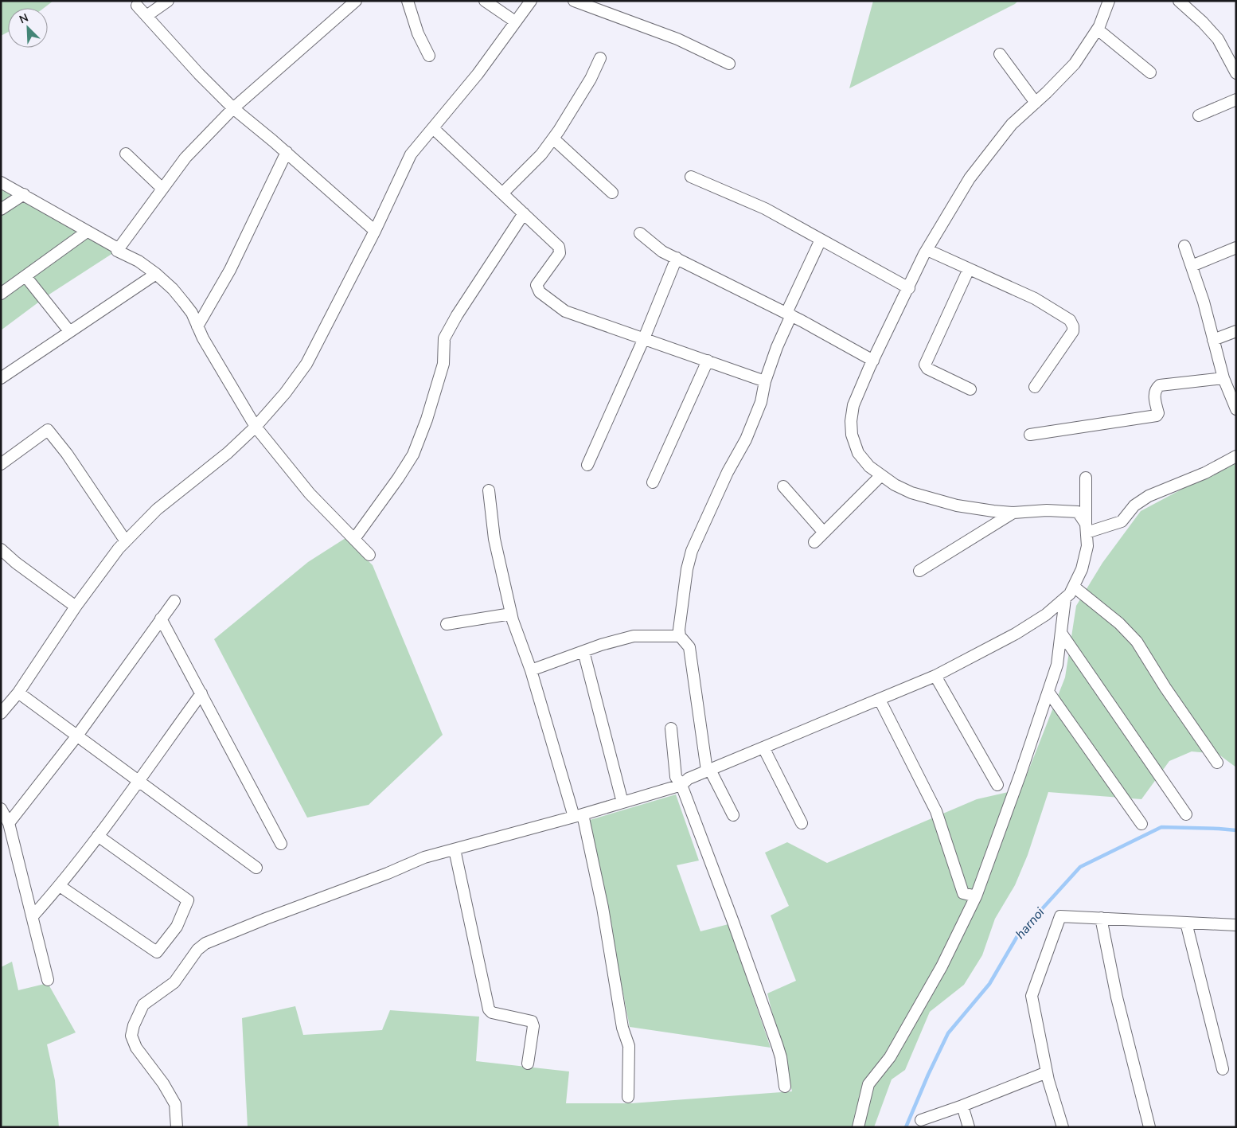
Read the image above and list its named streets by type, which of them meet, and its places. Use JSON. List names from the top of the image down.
{
  "water": ["harnoi"],
  "north": "top left"
}
